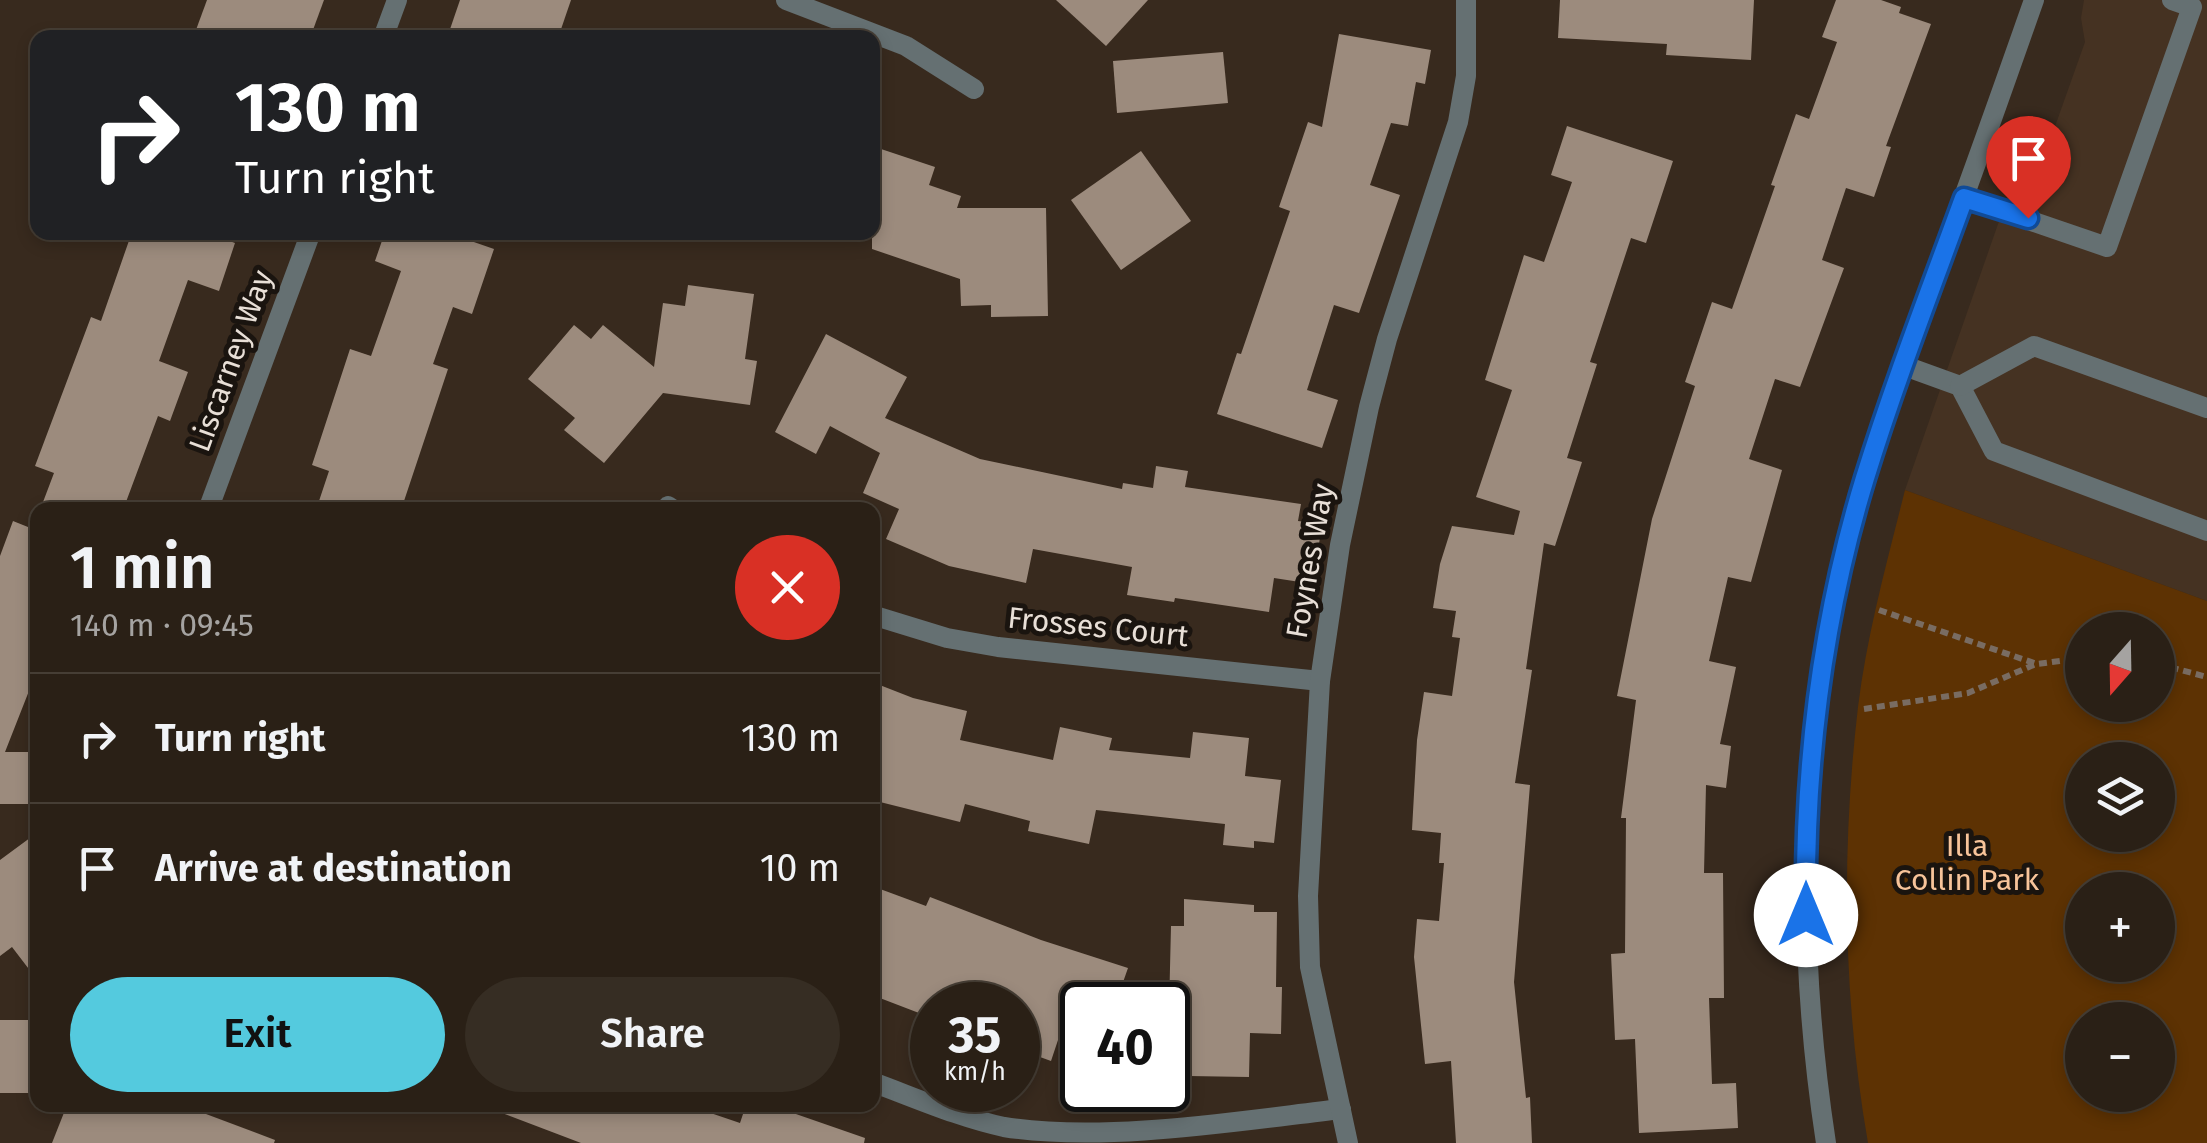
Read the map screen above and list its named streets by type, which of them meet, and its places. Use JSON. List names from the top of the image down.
{
  "streets": {
    "street": ["Liscarney Way", "Foynes Way", "Frosses Court"]
  },
  "crossings": [
    ["Foynes Way", "Frosses Court"]
  ],
  "parks": ["Illa Collin Park"],
  "north": "bottom",
  "page": {
    "turn": ["130 m", "Turn right"],
    "heading": ["1 min", "140 m · 09:45"],
    "map_buttons": ["+", "−"],
    "list": [
      {
        "name": "Turn right",
        "value": "130 m"
      },
      {
        "name": "Arrive at destination",
        "value": "10 m"
      }
    ],
    "buttons": ["Exit", "Share"],
    "speed": "35 km/h",
    "limit": "40"
  }
}
